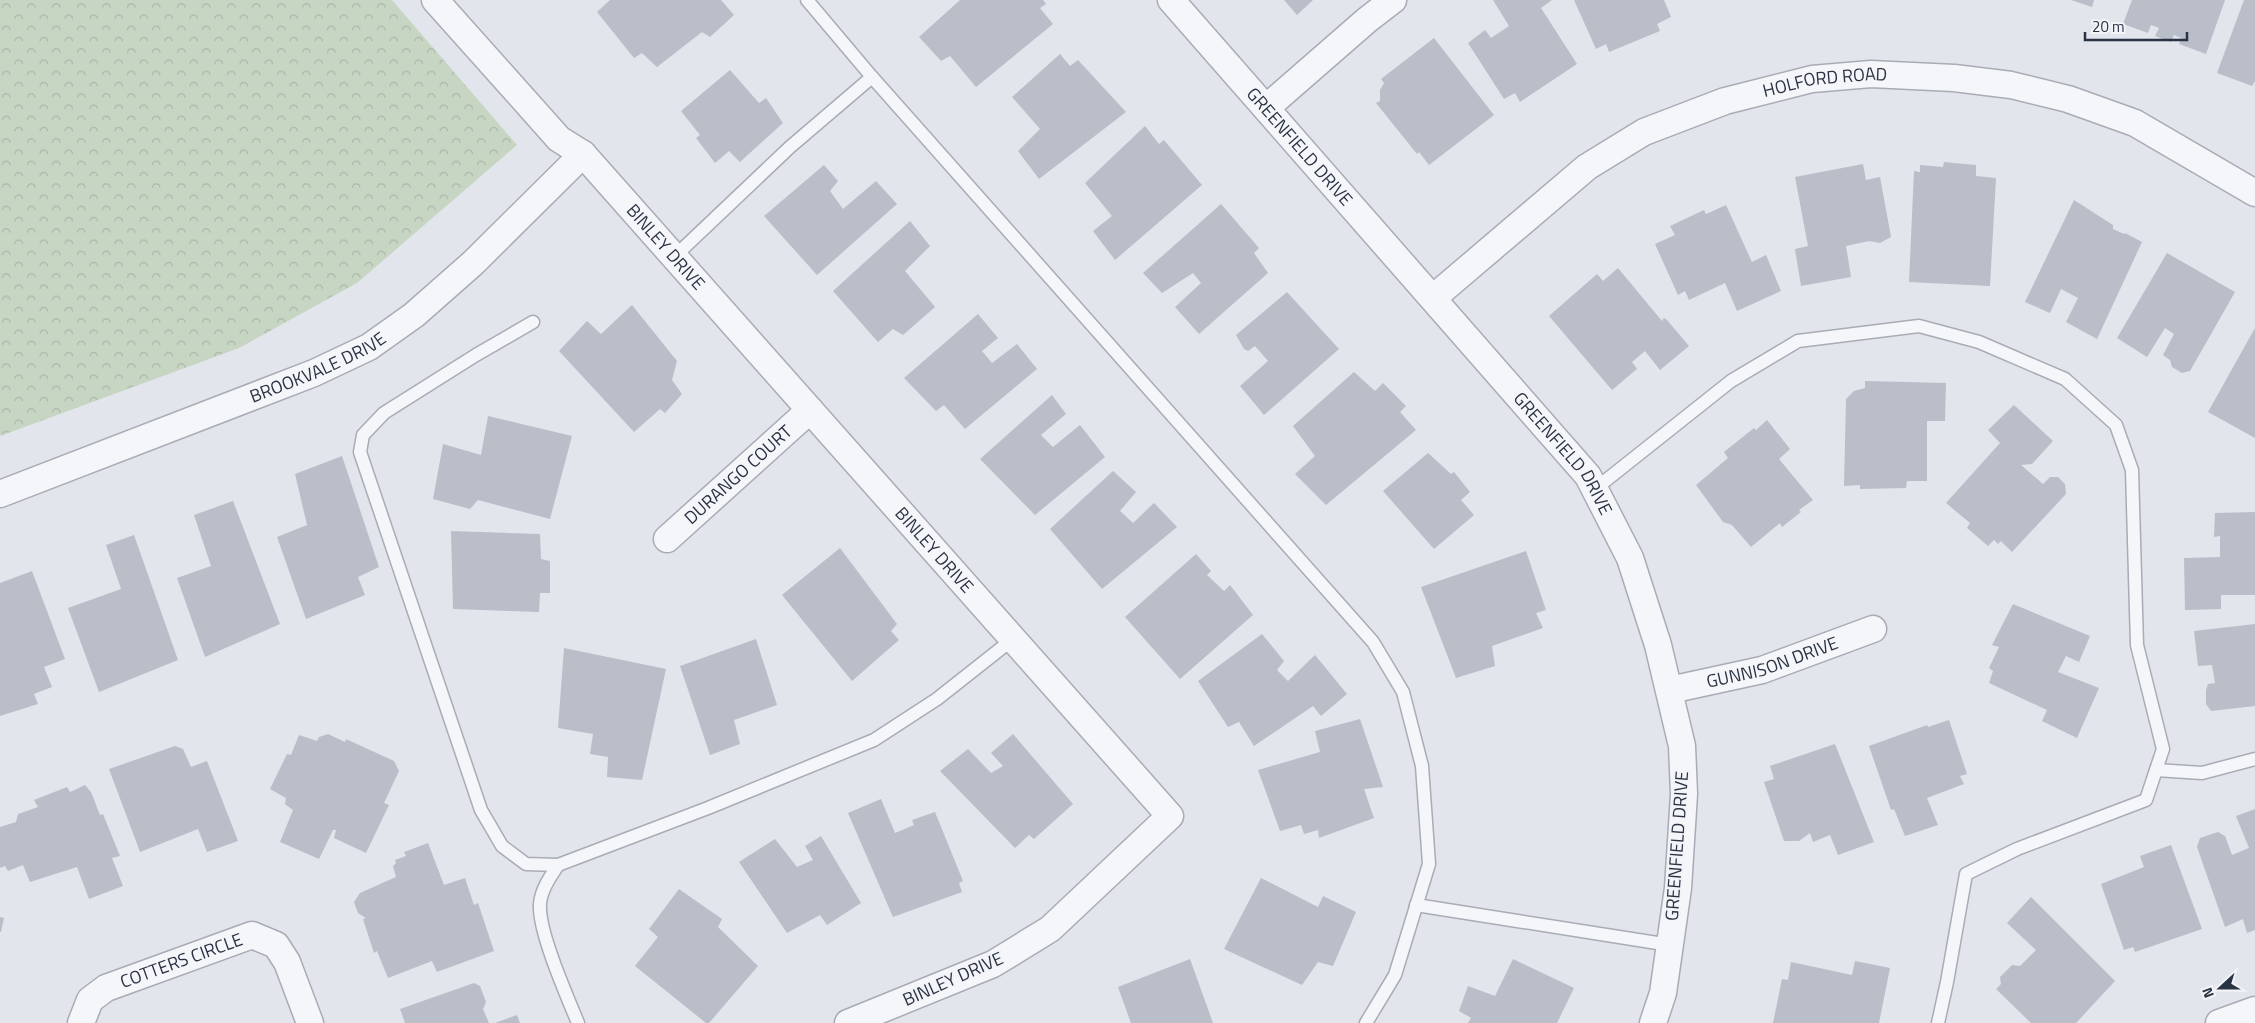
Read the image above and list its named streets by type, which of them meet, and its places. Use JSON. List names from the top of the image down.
{
  "streets": {
    "street": [
      "HOLFORD ROAD",
      "GREENFIELD DRIVE",
      "BINLEY DRIVE",
      "BROOKVALE DRIVE",
      "DURANGO COURT",
      "GUNNISON DRIVE",
      "COTTERS CIRCLE"
    ]
  },
  "crossings": [
    ["HOLFORD ROAD", "GREENFIELD DRIVE"],
    ["GREENFIELD DRIVE", "GUNNISON DRIVE"],
    ["BINLEY DRIVE", "BROOKVALE DRIVE"],
    ["BINLEY DRIVE", "DURANGO COURT"]
  ],
  "scale_bar": "20 m",
  "north": "left"
}
